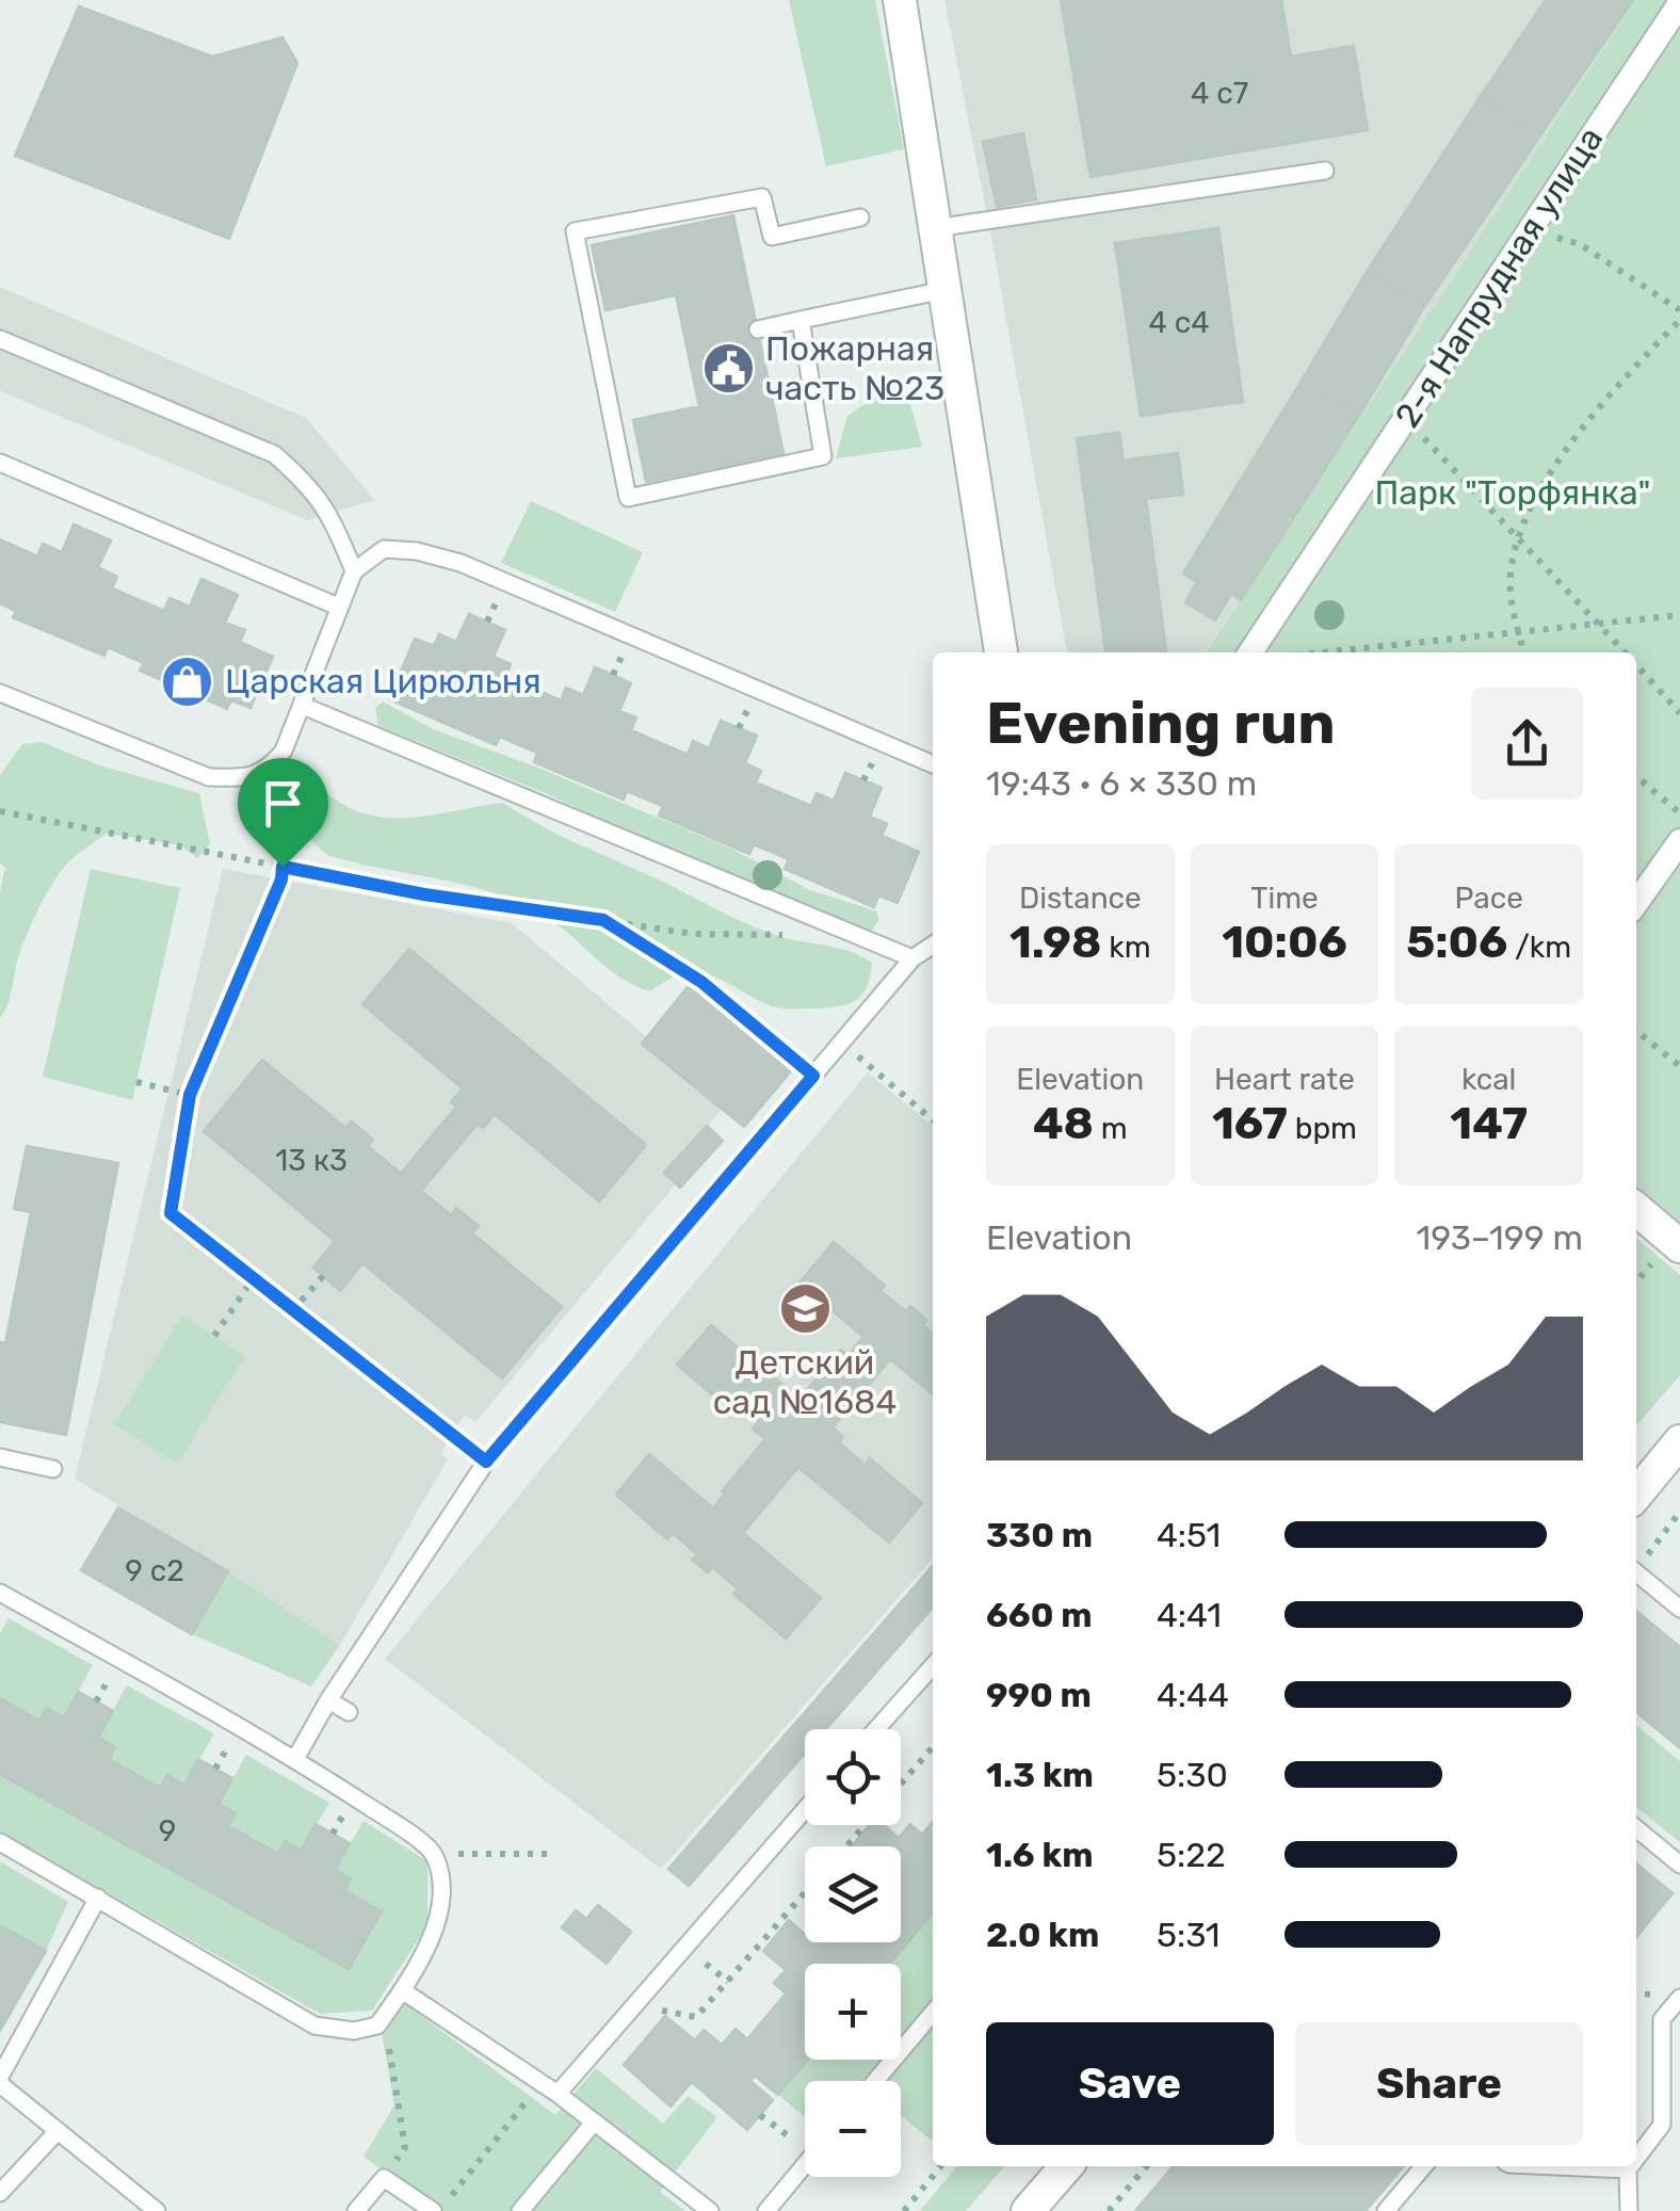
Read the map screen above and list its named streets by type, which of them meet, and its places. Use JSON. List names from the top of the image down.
{
  "streets": {
    "street": ["2-я Напрудная улица"]
  },
  "parks": ["Парк \"Торфянка\""],
  "places": {
    "public building": ["Пожарная часть №23"],
    "shop": ["Царская Цирюльня"],
    "school or university": ["Детский сад №1684"]
  },
  "house_numbers": [
    "4 с7",
    "4 с4",
    "13 к3",
    "9 с2",
    "9"
  ],
  "page": {
    "heading": ["Evening run", "19:43 · 6 × 330 m"],
    "stats": [
      ["Distance", "1.98 km"],
      ["Time", "10:06"],
      ["Pace", "5:06 /km"],
      ["Elevation", "48 m"],
      ["Heart rate", "167 bpm"],
      ["kcal", "147"]
    ],
    "chart": ["Elevation", "193–199 m"],
    "list": [
      {
        "name": "330 m",
        "note": "4:51"
      },
      {
        "name": "660 m",
        "note": "4:41"
      },
      {
        "name": "990 m",
        "note": "4:44"
      },
      {
        "name": "1.3 km",
        "note": "5:30"
      },
      {
        "name": "1.6 km",
        "note": "5:22"
      },
      {
        "name": "2.0 km",
        "note": "5:31"
      }
    ],
    "map_buttons": ["+", "−"],
    "buttons": ["Save", "Share"]
  }
}
